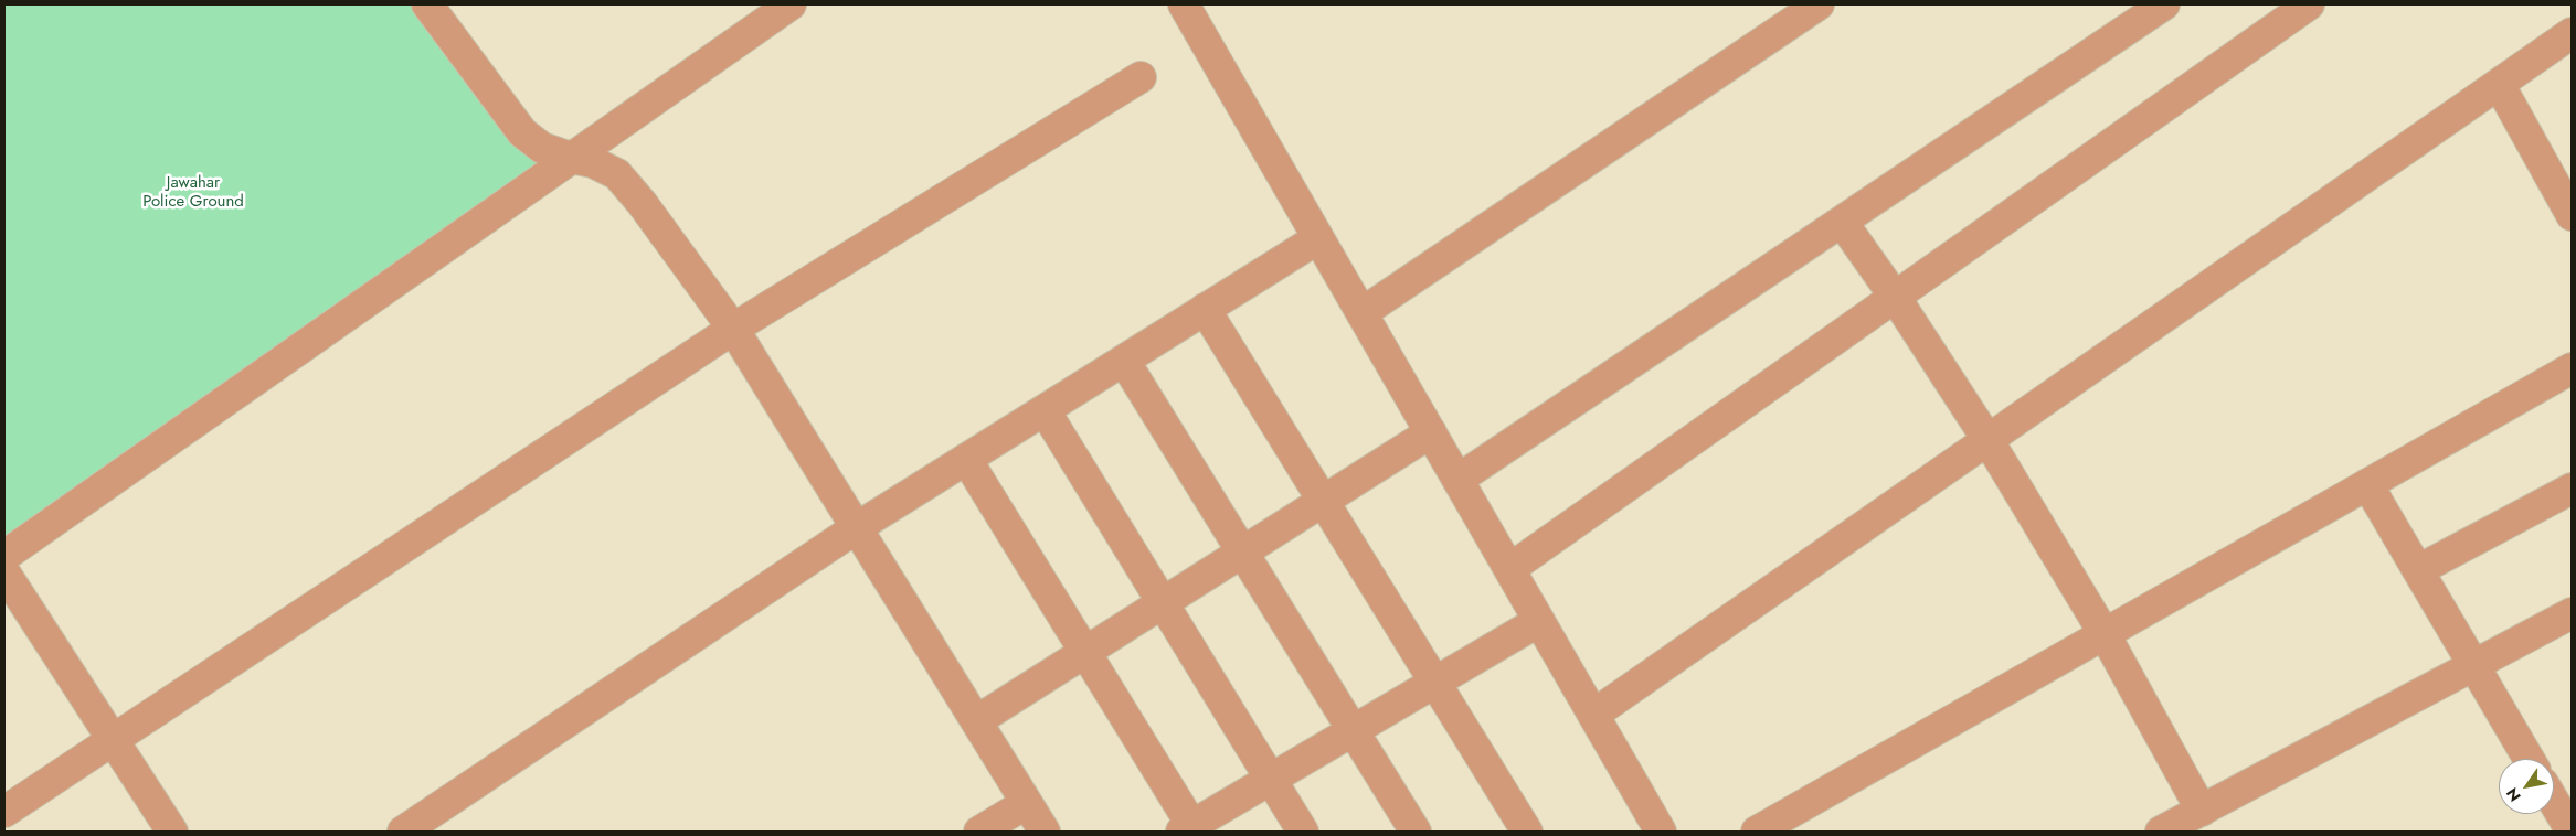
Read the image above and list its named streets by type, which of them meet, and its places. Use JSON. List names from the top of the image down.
{
  "parks": ["Jawahar Police Ground"],
  "north": "bottom left"
}
